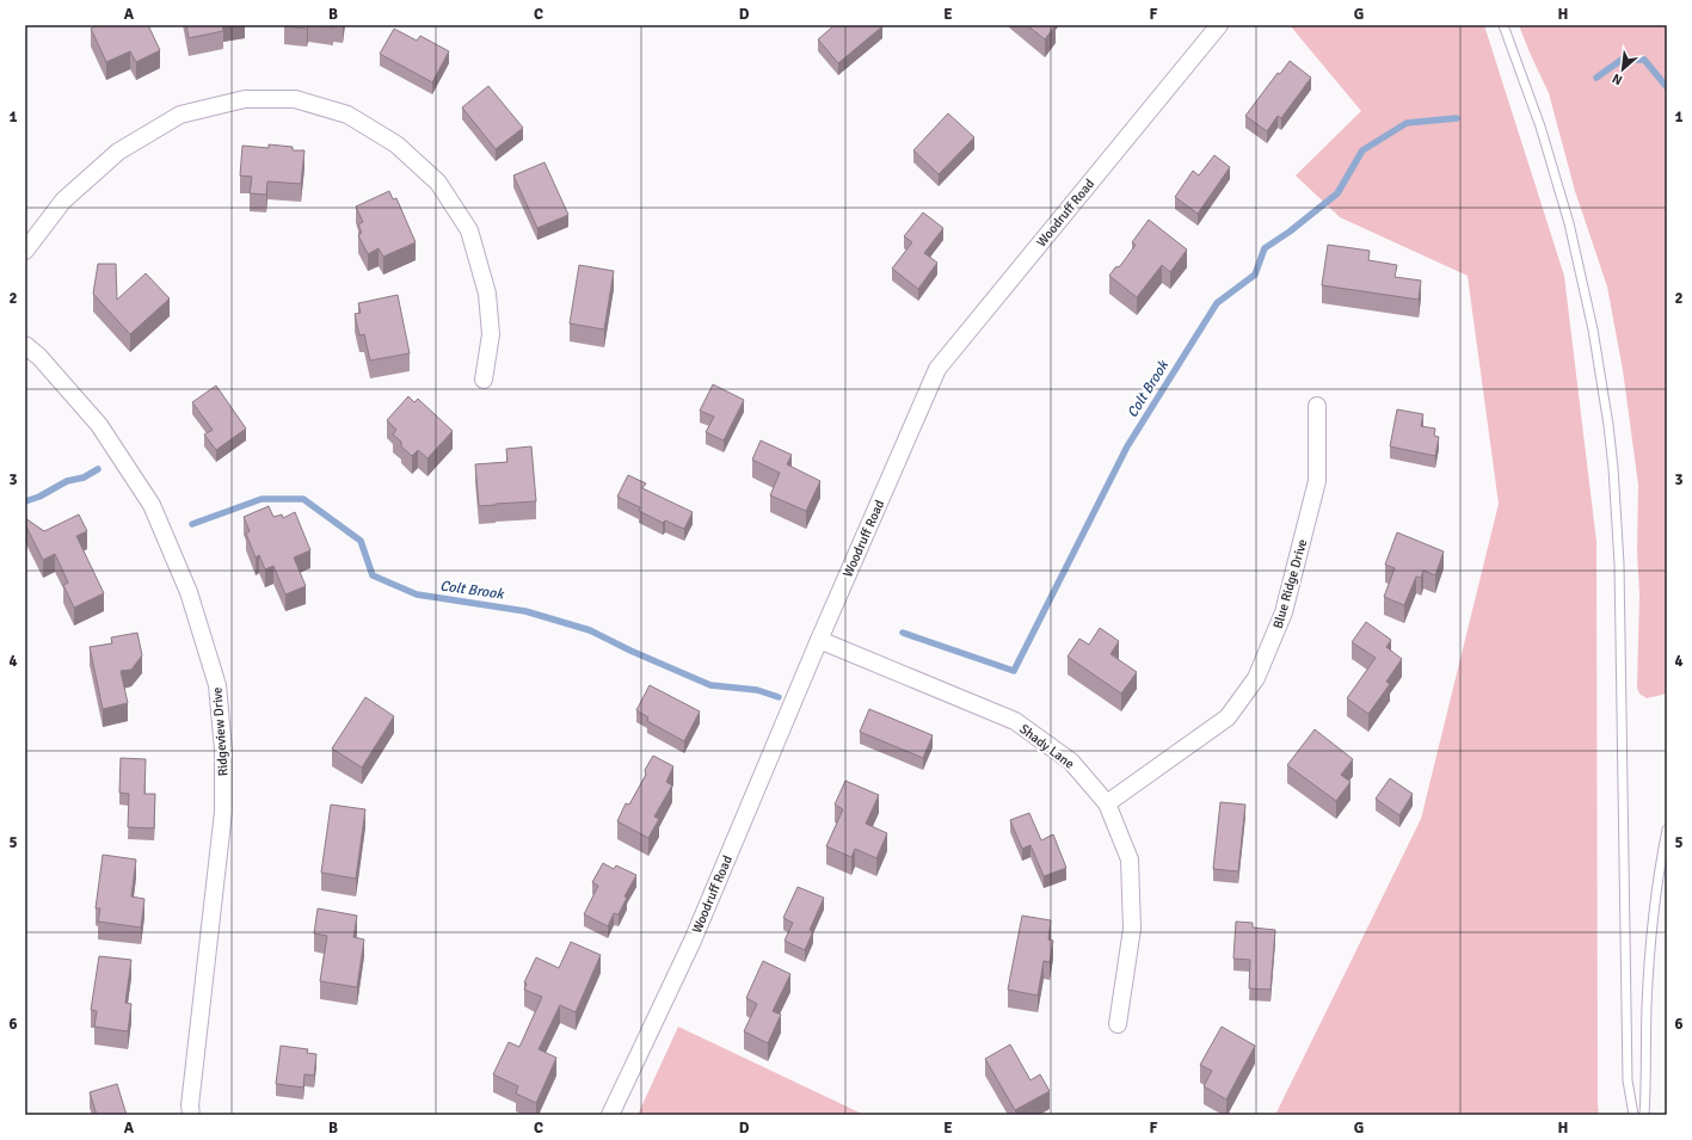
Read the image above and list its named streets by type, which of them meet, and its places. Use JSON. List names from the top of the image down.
{
  "streets": {
    "street": [
      "Woodruff Road",
      "Blue Ridge Drive",
      "Ridgeview Drive",
      "Shady Lane"
    ]
  },
  "crossings": [
    ["Woodruff Road", "Shady Lane"],
    ["Blue Ridge Drive", "Shady Lane"]
  ],
  "water": ["Colt Brook"],
  "north": "bottom left",
  "grid": {
    "columns": [
      "A",
      "B",
      "C",
      "D",
      "E",
      "F",
      "G",
      "H"
    ],
    "rows": [
      "1",
      "2",
      "3",
      "4",
      "5",
      "6"
    ]
  }
}
